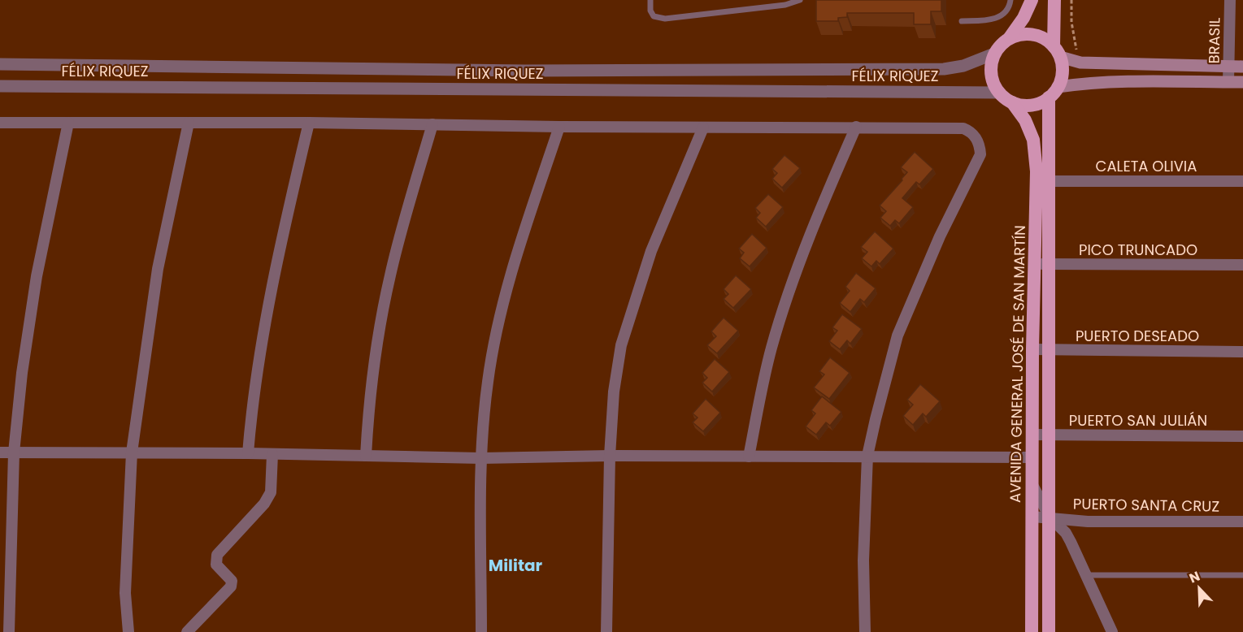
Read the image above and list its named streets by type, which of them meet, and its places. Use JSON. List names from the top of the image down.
{
  "streets": {
    "highway": ["AVENIDA GENERAL JOSÉ DE SAN MARTÍN"],
    "street": [
      "BRASIL",
      "FÉLIX RIQUEZ",
      "CALETA OLIVIA",
      "PICO TRUNCADO",
      "PUERTO DESEADO",
      "PUERTO SAN JULIÁN",
      "PUERTO SANTA CRUZ"
    ]
  },
  "crossings": [
    ["FÉLIX RIQUEZ", "AVENIDA GENERAL JOSÉ DE SAN MARTÍN"],
    ["CALETA OLIVIA", "AVENIDA GENERAL JOSÉ DE SAN MARTÍN"],
    ["PICO TRUNCADO", "AVENIDA GENERAL JOSÉ DE SAN MARTÍN"],
    ["PUERTO DESEADO", "AVENIDA GENERAL JOSÉ DE SAN MARTÍN"],
    ["AVENIDA GENERAL JOSÉ DE SAN MARTÍN", "PUERTO SAN JULIÁN"],
    ["AVENIDA GENERAL JOSÉ DE SAN MARTÍN", "PUERTO SANTA CRUZ"]
  ],
  "districts": ["Militar"],
  "north": "top left"
}
